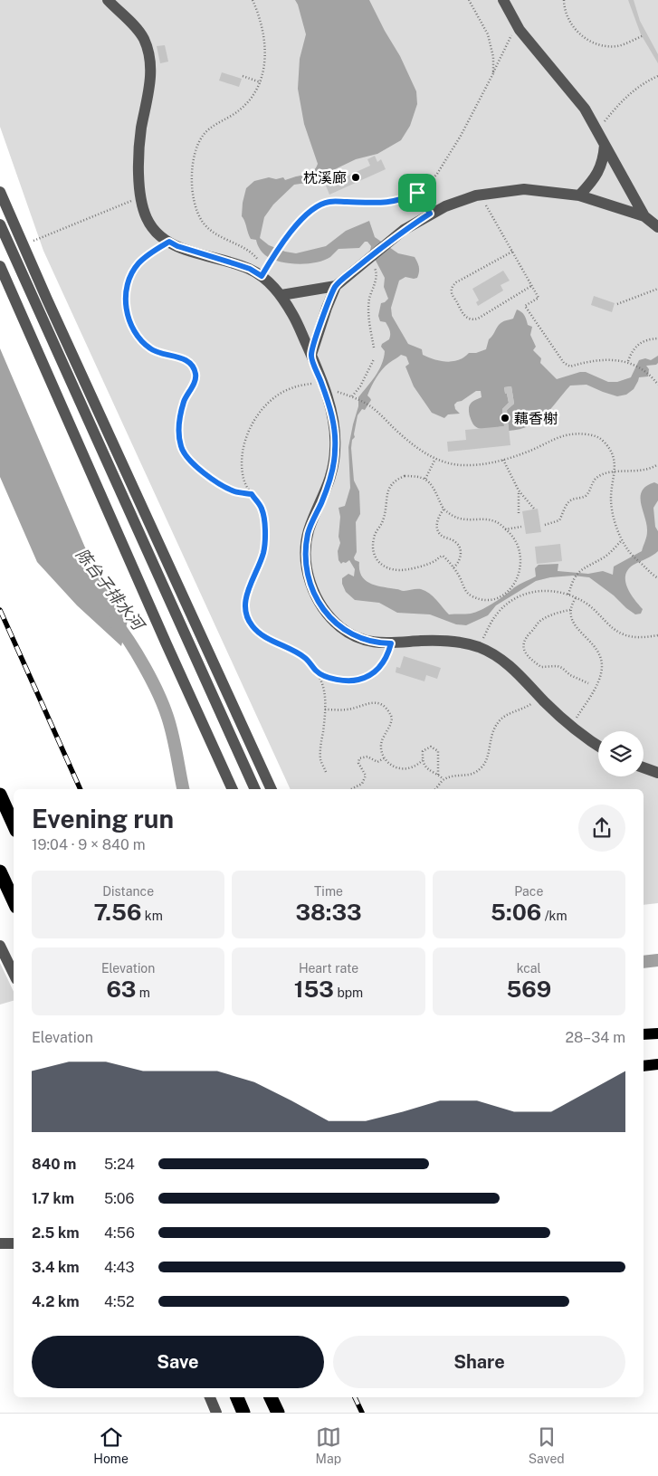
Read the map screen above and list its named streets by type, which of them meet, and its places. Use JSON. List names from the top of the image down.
{
  "water": ["陈台子排水河"],
  "places": ["枕溪廊", "藕香榭"],
  "page": {
    "heading": ["Evening run", "19:04 · 9 × 840 m"],
    "stats": [
      ["Distance", "7.56 km"],
      ["Time", "38:33"],
      ["Pace", "5:06 /km"],
      ["Elevation", "63 m"],
      ["Heart rate", "153 bpm"],
      ["kcal", "569"]
    ],
    "chart": ["Elevation", "28–34 m"],
    "list": [
      {
        "name": "840 m",
        "note": "5:24"
      },
      {
        "name": "1.7 km",
        "note": "5:06"
      },
      {
        "name": "2.5 km",
        "note": "4:56"
      },
      {
        "name": "3.4 km",
        "note": "4:43"
      },
      {
        "name": "4.2 km",
        "note": "4:52"
      }
    ],
    "buttons": ["Save", "Share"],
    "tabs": ["Home", "Map", "Saved"]
  }
}
